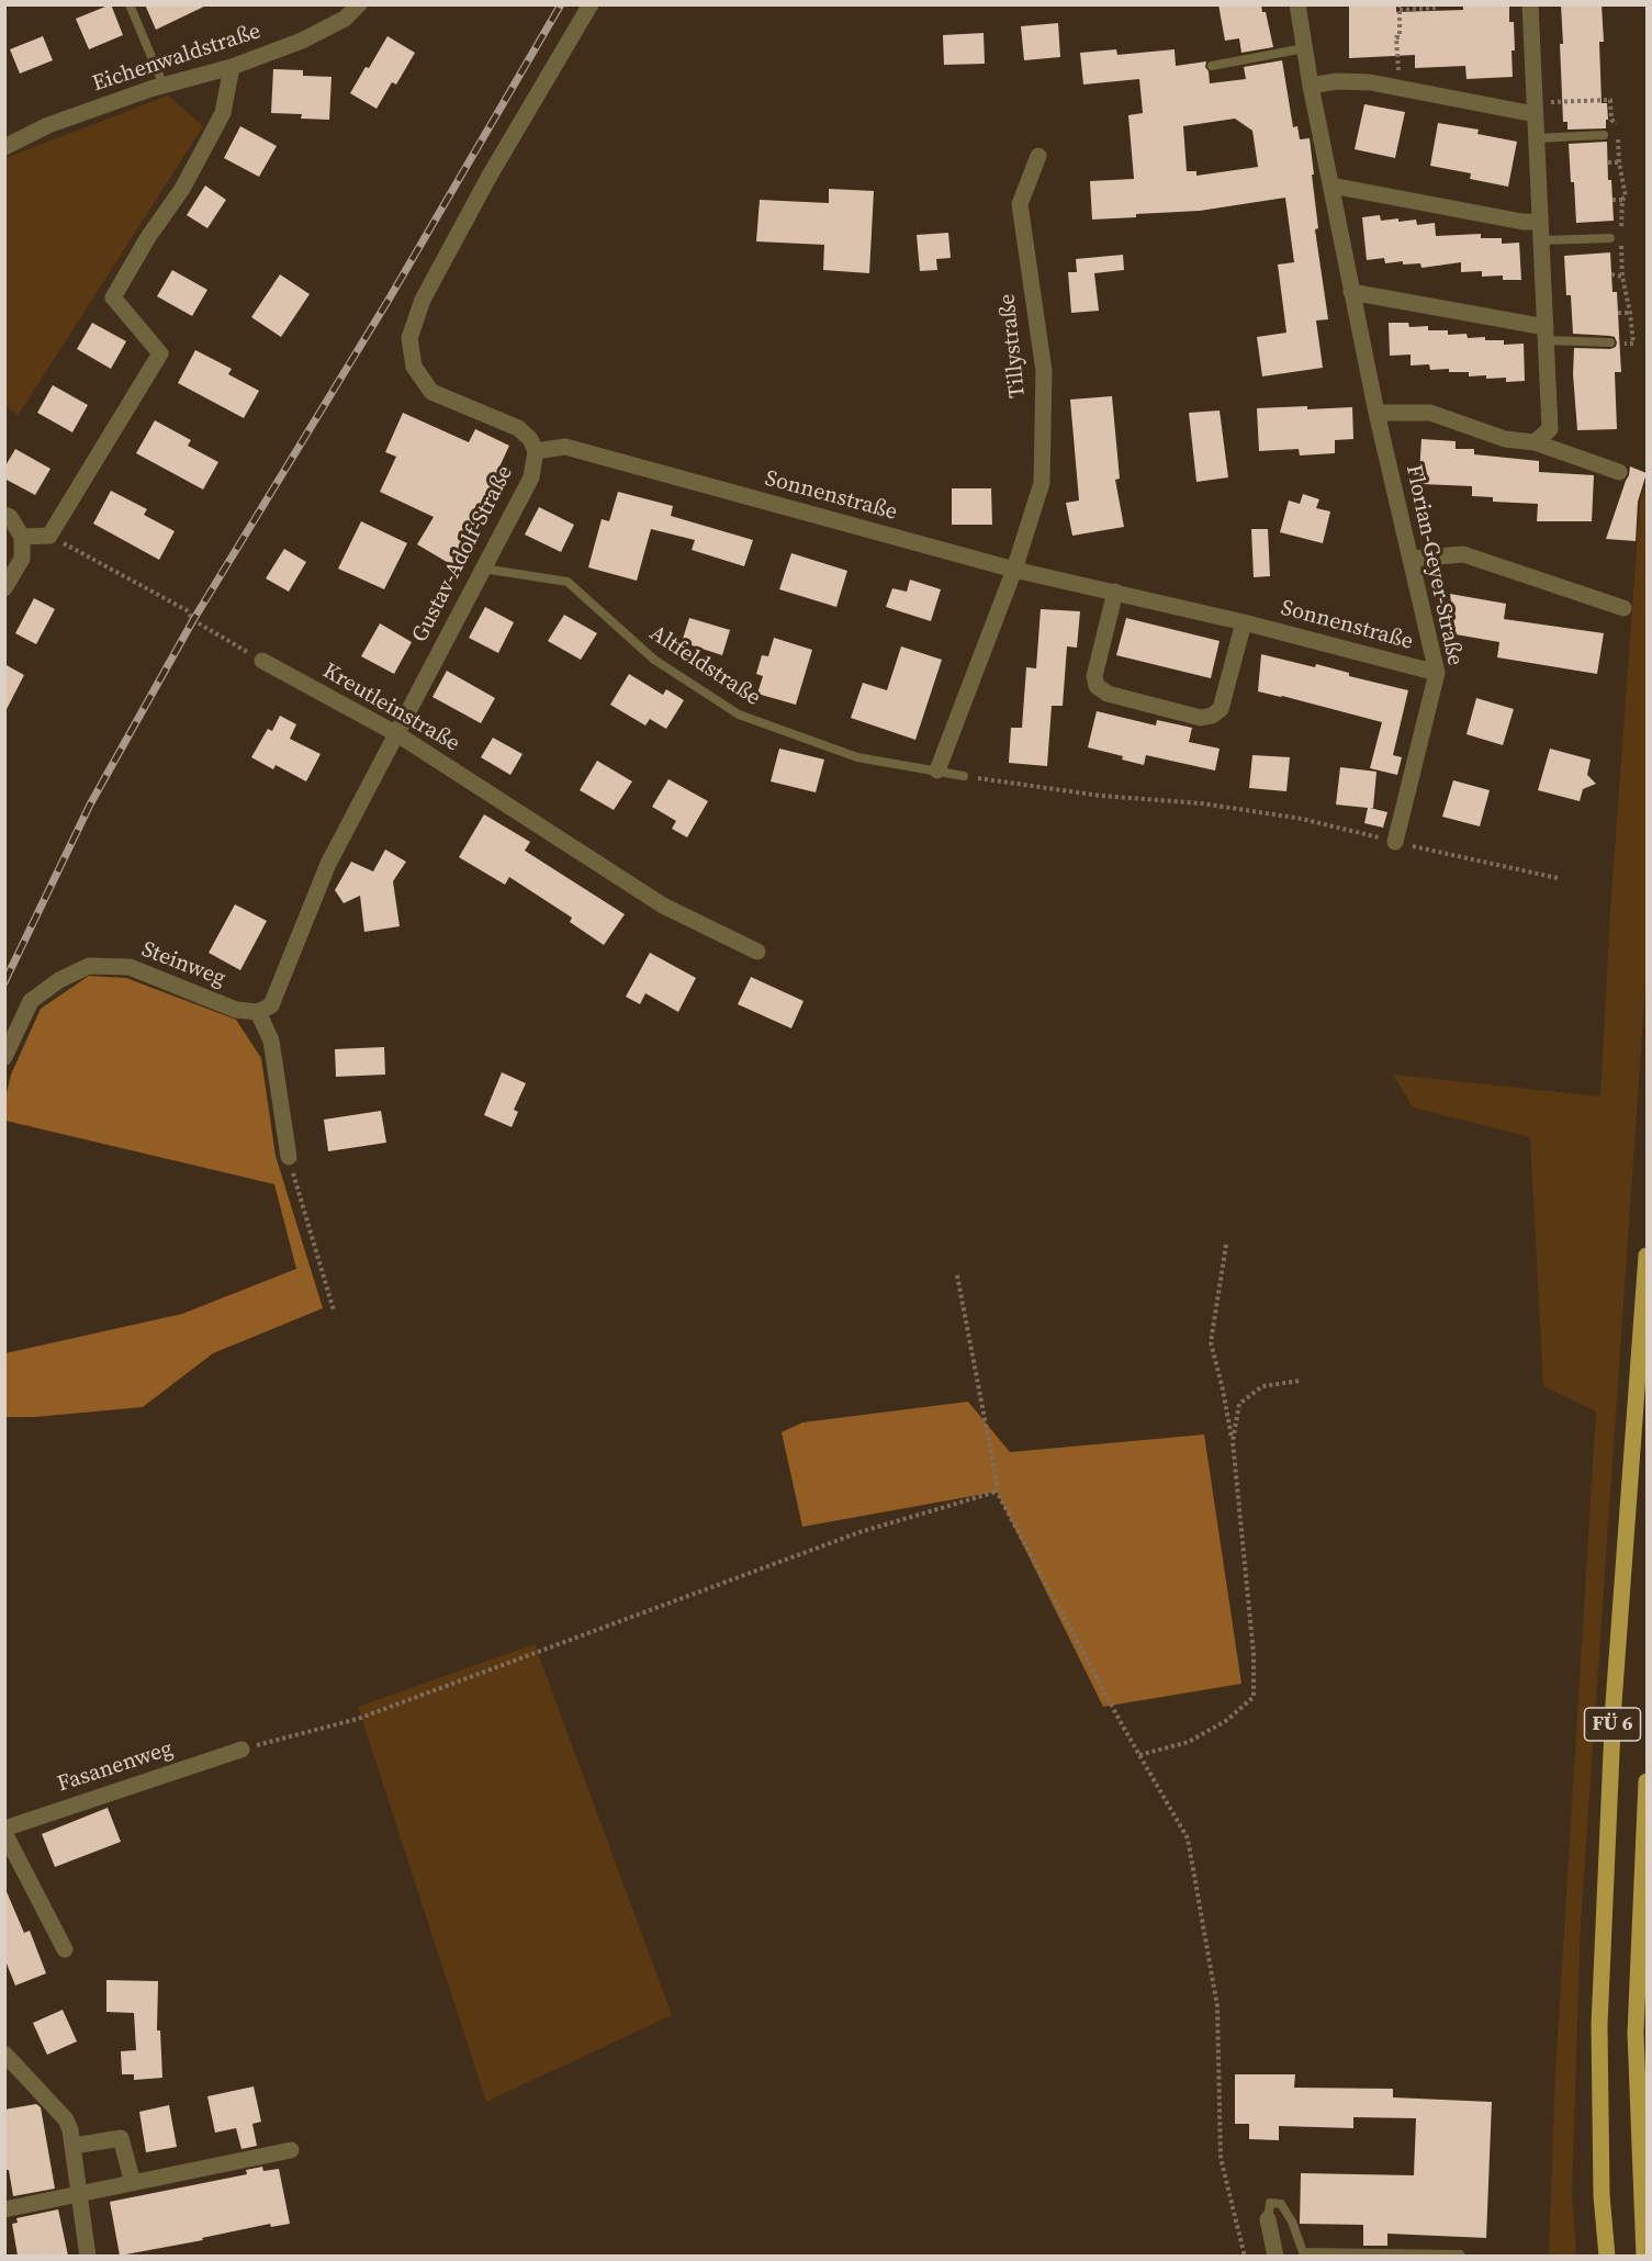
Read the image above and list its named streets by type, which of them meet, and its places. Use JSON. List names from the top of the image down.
{
  "streets": {
    "main road": ["FÜ 6"],
    "street": [
      "Eichenwaldstraße",
      "Tillystraße",
      "Sonnenstraße",
      "Gustav-Adolf-Straße",
      "Florian-Geyer-Straße",
      "Kreutleinstraße",
      "Steinweg",
      "Fasanenweg"
    ],
    "lane": ["Altfeldstraße"]
  },
  "crossings": [
    ["Tillystraße", "Sonnenstraße"],
    ["Tillystraße", "Altfeldstraße"],
    ["Sonnenstraße", "Gustav-Adolf-Straße"],
    ["Sonnenstraße", "Florian-Geyer-Straße"],
    ["Gustav-Adolf-Straße", "Altfeldstraße"],
    ["Gustav-Adolf-Straße", "Kreutleinstraße"],
    ["Gustav-Adolf-Straße", "Steinweg"]
  ]
}
